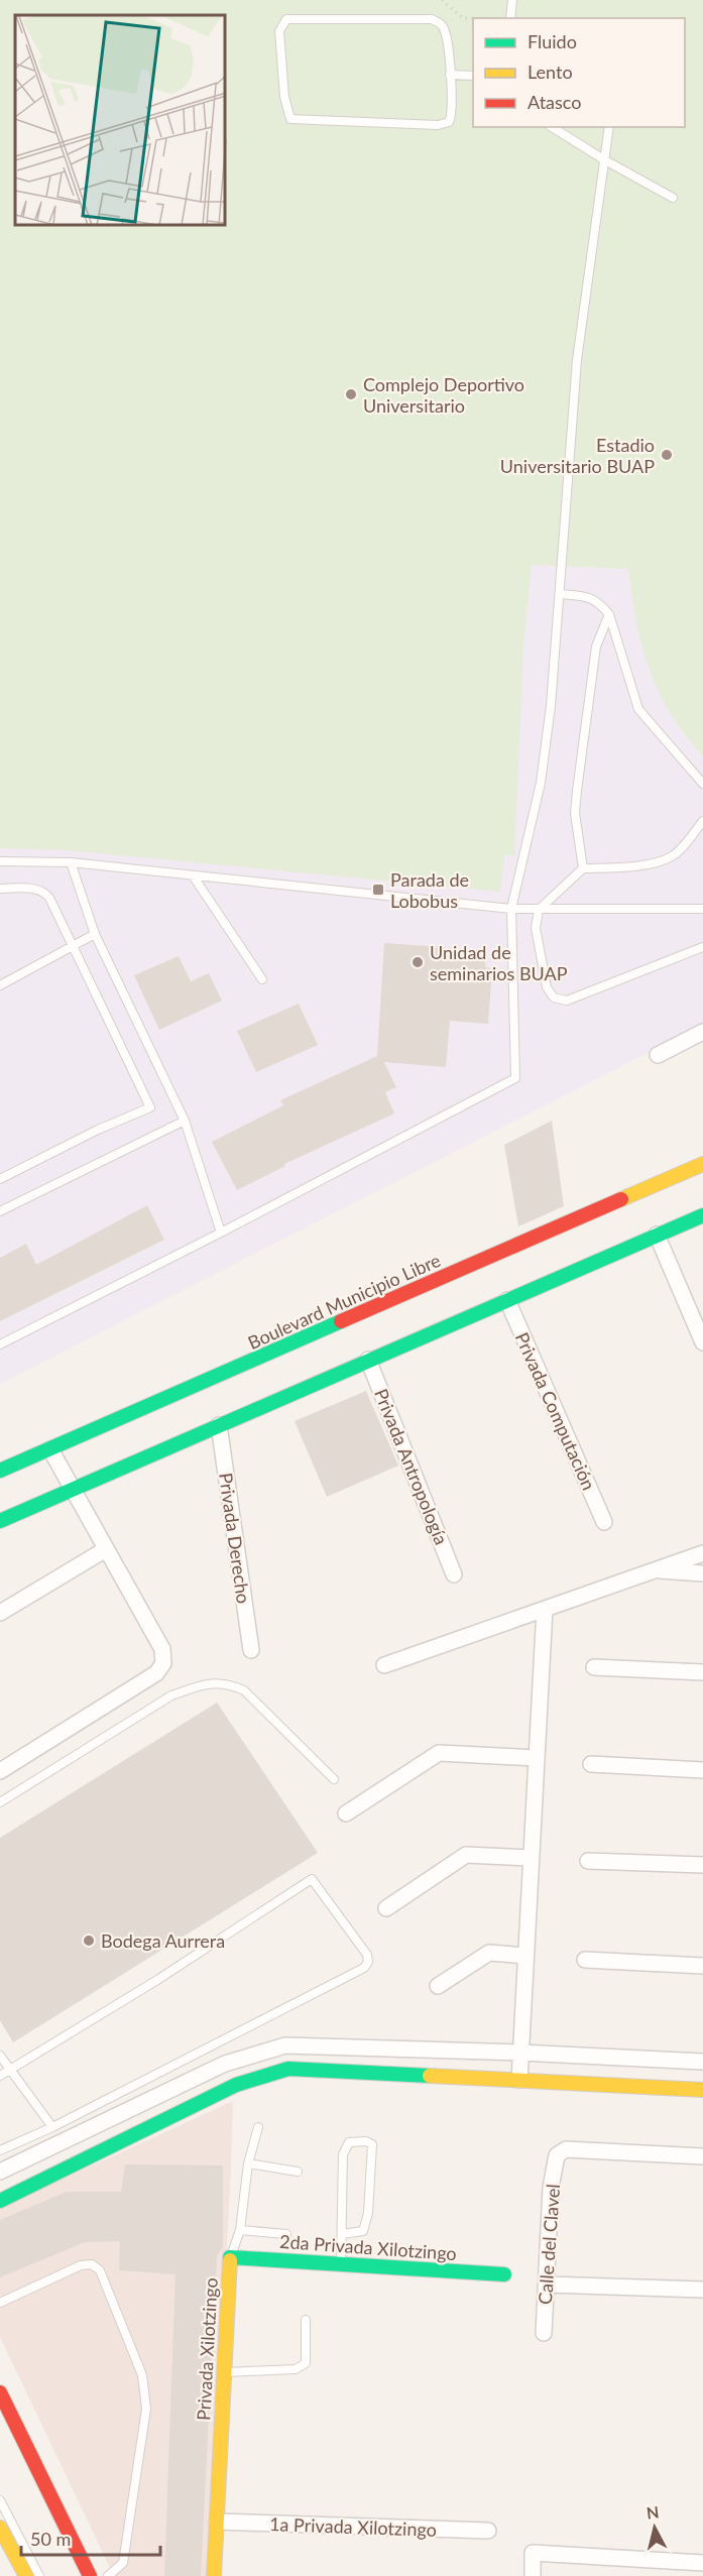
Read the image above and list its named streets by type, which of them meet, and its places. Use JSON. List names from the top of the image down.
{
  "streets": {
    "main road": ["Boulevard Municipio Libre", "2da Privada Xilotzingo", "Privada Xilotzingo"],
    "street": [
      "Privada Computación",
      "Privada Antropología",
      "Privada Derecho",
      "Calle del Clavel",
      "1a Privada Xilotzingo"
    ]
  },
  "crossings": [
    ["2da Privada Xilotzingo", "Privada Xilotzingo"],
    ["Privada Xilotzingo", "1a Privada Xilotzingo"]
  ],
  "places": {
    "other": [
      "Complejo Deportivo Universitario",
      "Estadio Universitario BUAP",
      "Unidad de seminarios BUAP",
      "Bodega Aurrera"
    ],
    "transit": ["Parada de Lobobus"]
  },
  "legend": ["Fluido", "Lento", "Atasco"],
  "scale_bar": "50 m",
  "north": "top"
}
